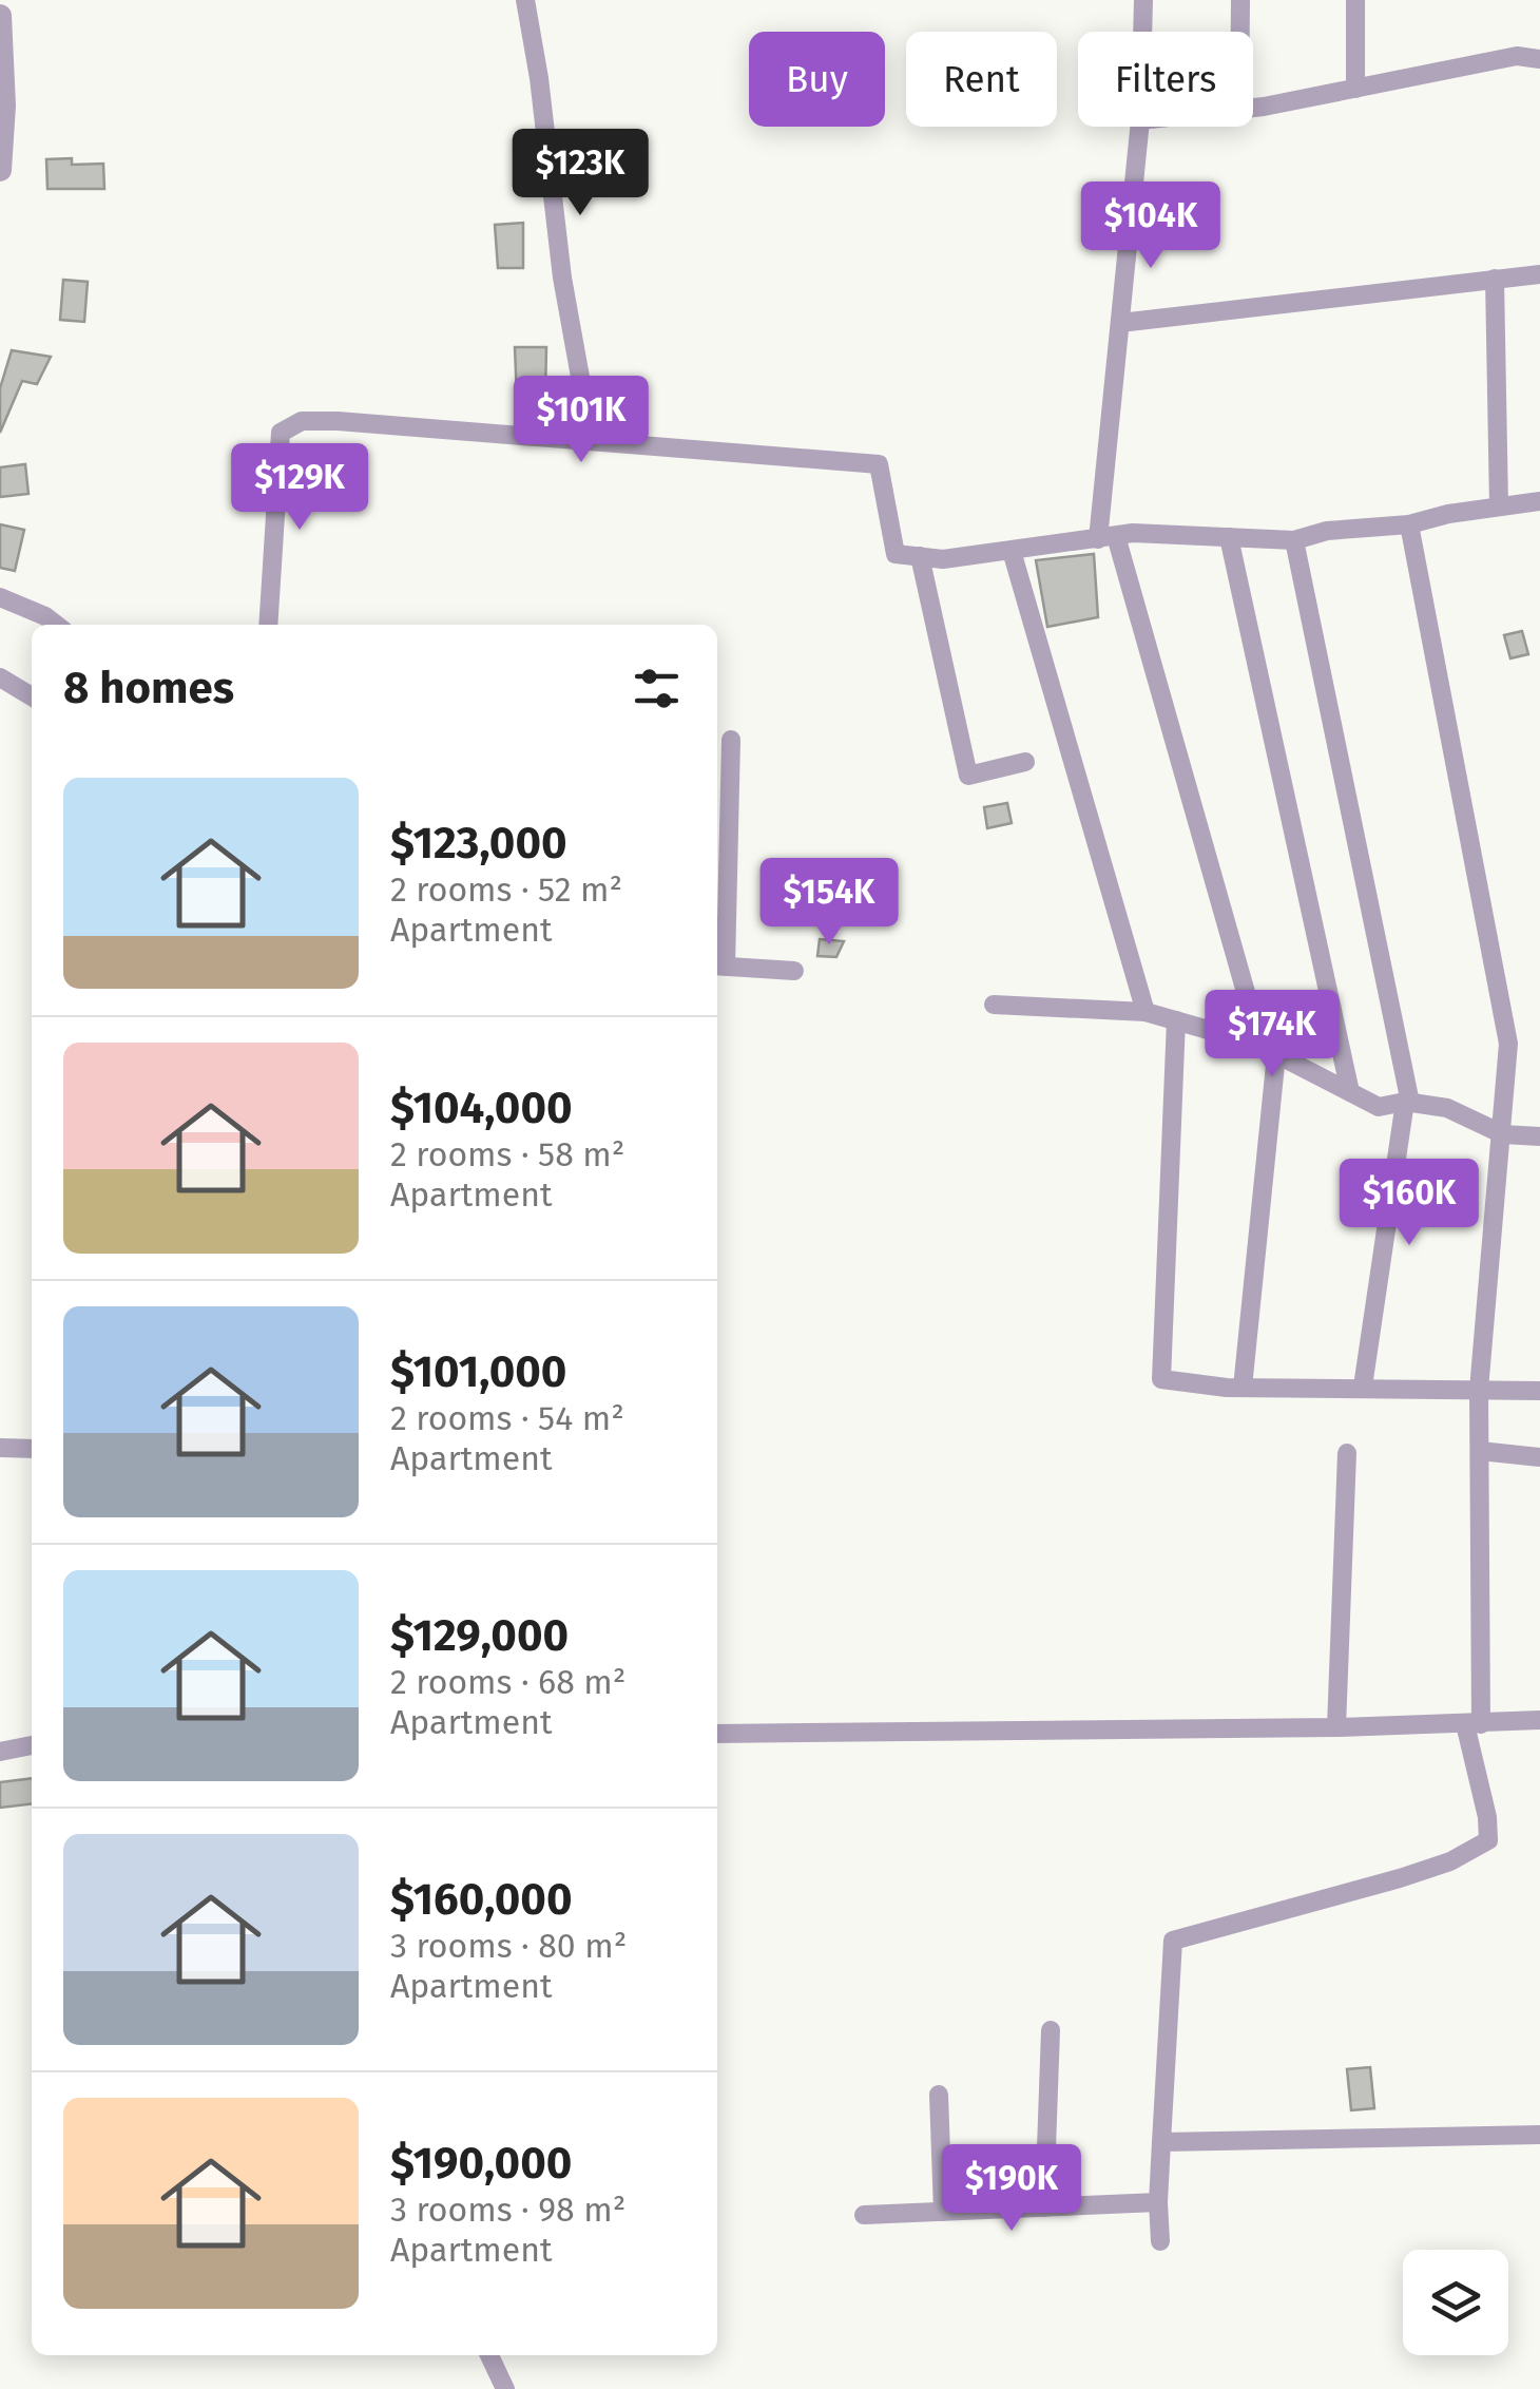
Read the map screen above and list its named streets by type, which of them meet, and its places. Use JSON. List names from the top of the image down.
{
  "page": {
    "chip": ["Buy", "Rent", "Filters"],
    "price": [
      "$123K",
      "$104K",
      "$101K",
      "$129K",
      "$154K",
      "$174K",
      "$160K",
      "$190K"
    ],
    "heading": "8 homes",
    "list": [
      {
        "name": "$123,000",
        "note": "2 rooms · 52 m² · Apartment"
      },
      {
        "name": "$104,000",
        "note": "2 rooms · 58 m² · Apartment"
      },
      {
        "name": "$101,000",
        "note": "2 rooms · 54 m² · Apartment"
      },
      {
        "name": "$129,000",
        "note": "2 rooms · 68 m² · Apartment"
      },
      {
        "name": "$160,000",
        "note": "3 rooms · 80 m² · Apartment"
      },
      {
        "name": "$190,000",
        "note": "3 rooms · 98 m² · Apartment"
      }
    ]
  }
}
